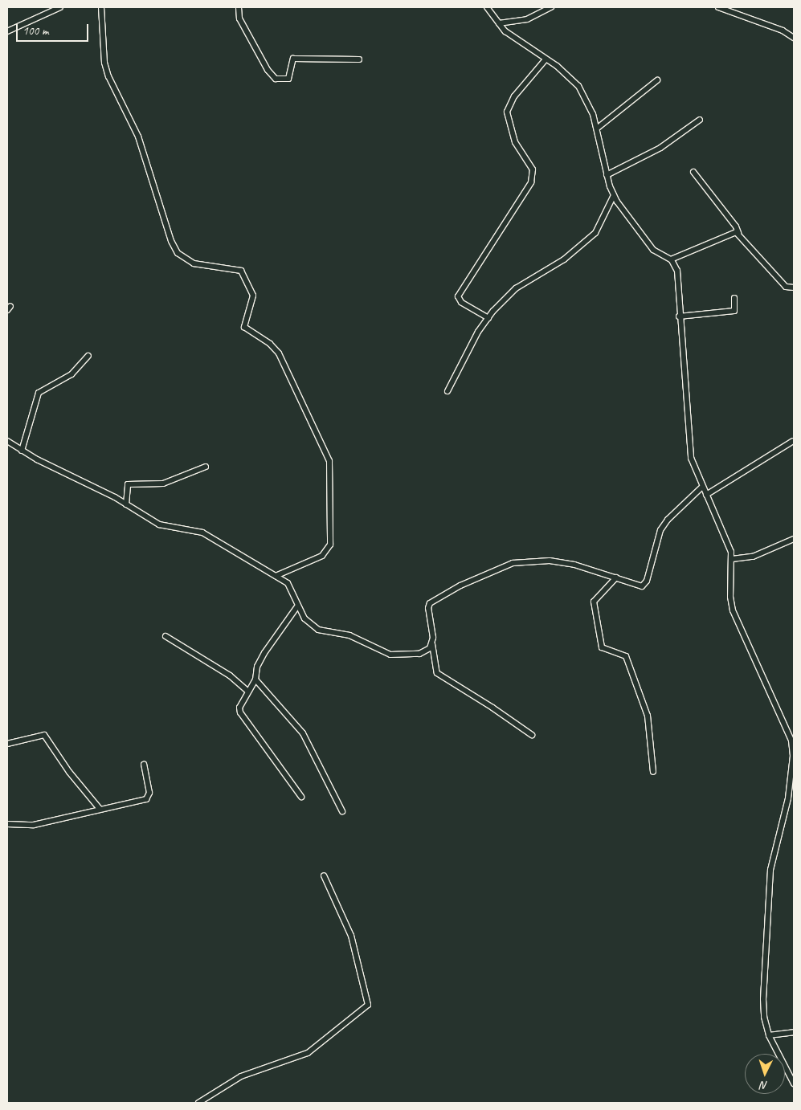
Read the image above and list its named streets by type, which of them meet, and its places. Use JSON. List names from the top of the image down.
{
  "scale_bar": "100 m",
  "north": "bottom"
}
